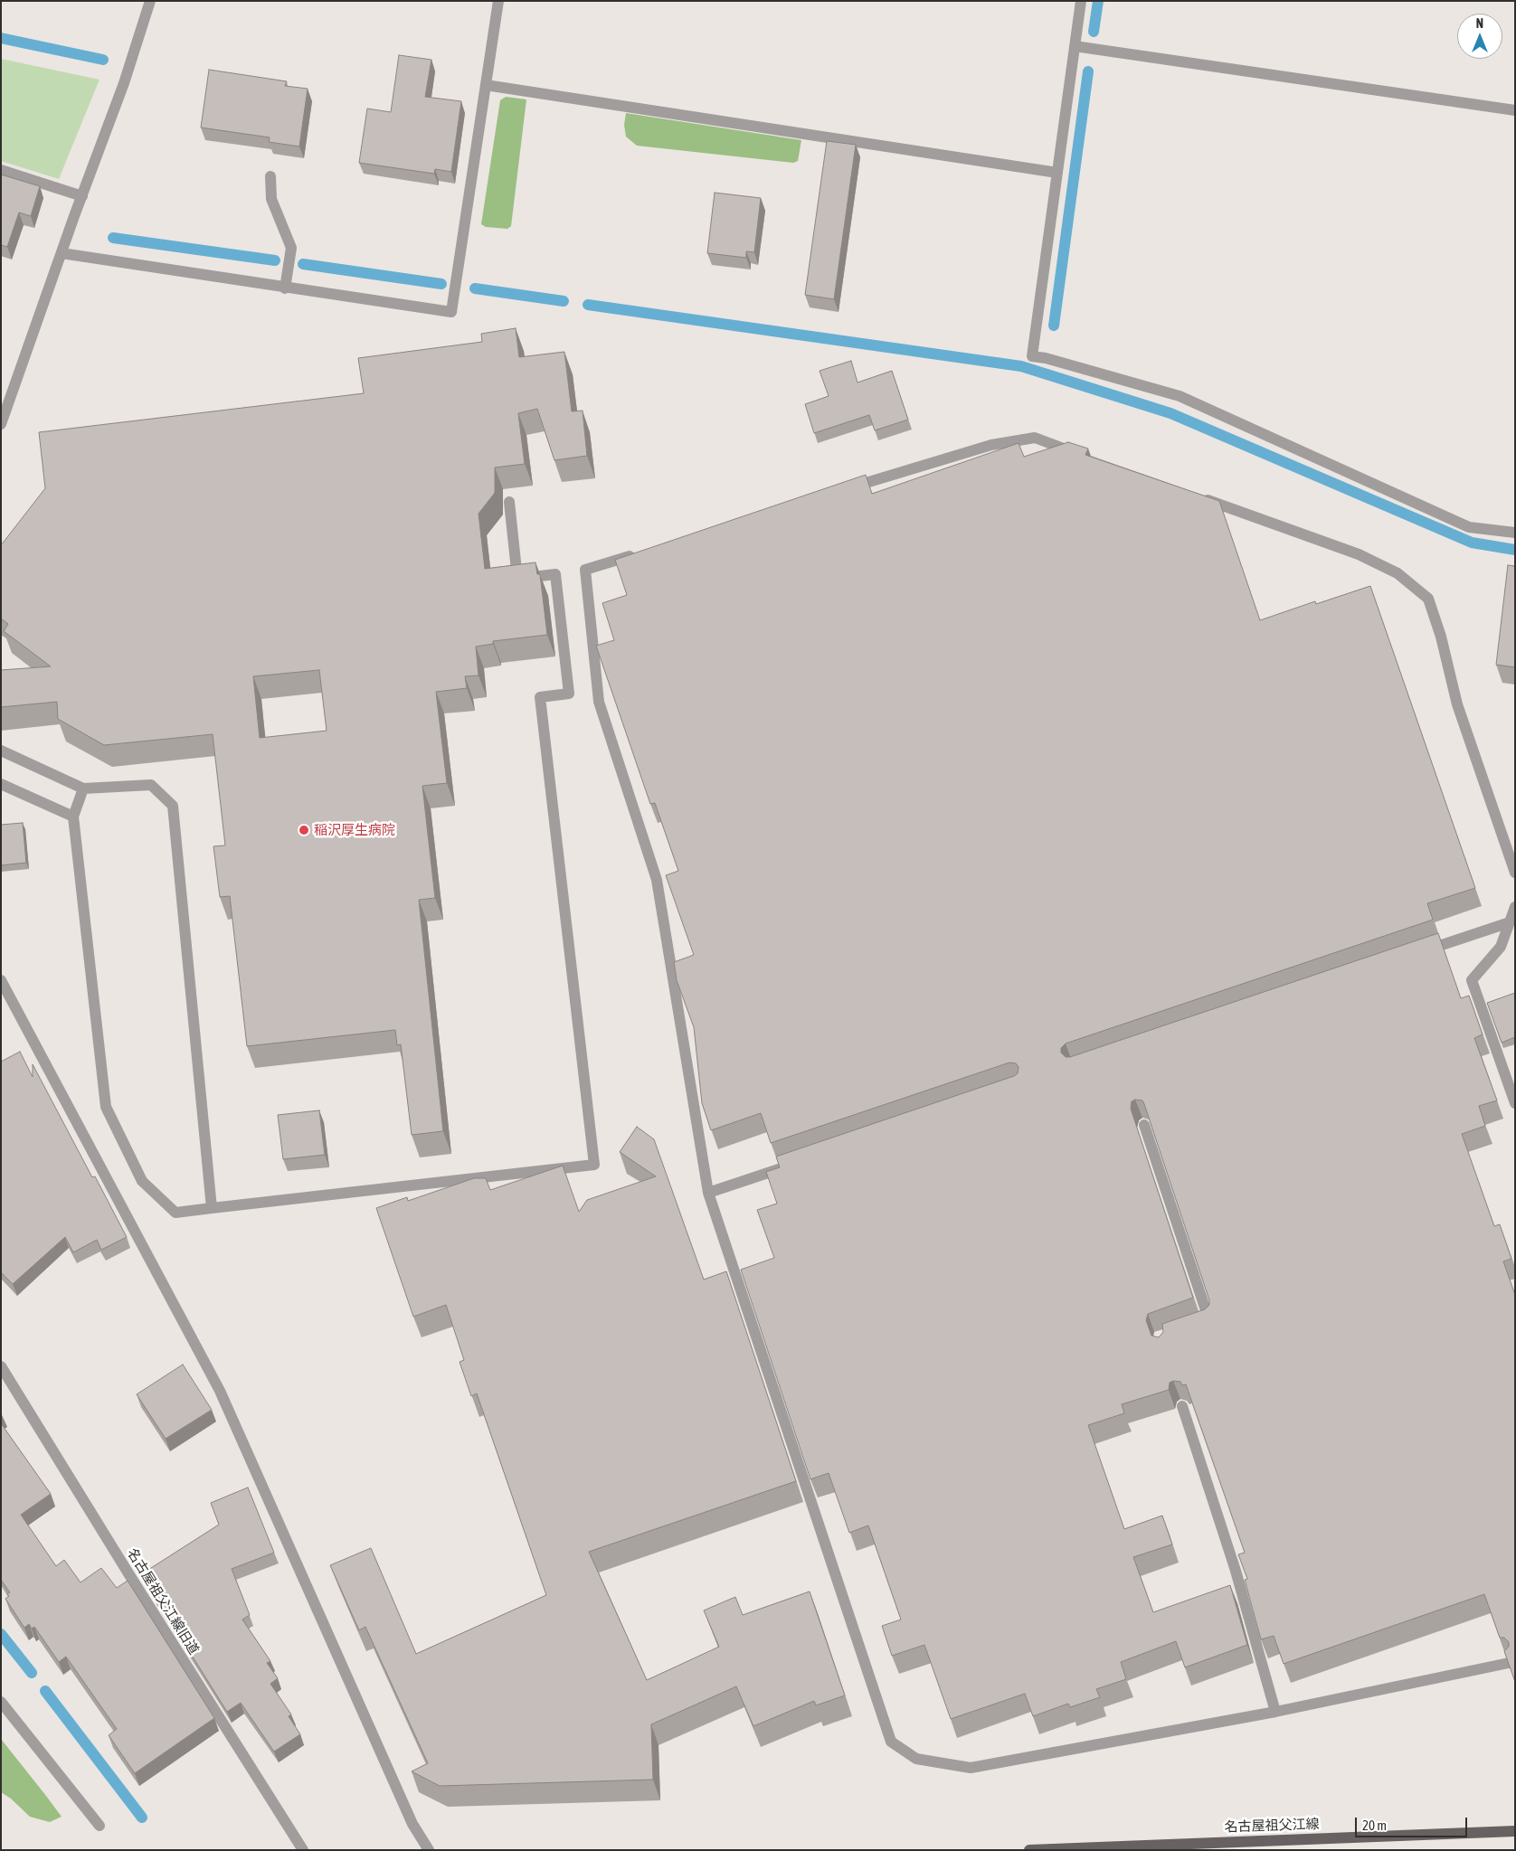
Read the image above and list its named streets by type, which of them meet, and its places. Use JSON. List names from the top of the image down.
{
  "streets": {
    "main road": ["名古屋祖父江線"],
    "street": ["名古屋祖父江線旧道"]
  },
  "places": ["稲沢厚生病院"],
  "scale_bar": "20 m",
  "north": "top"
}
